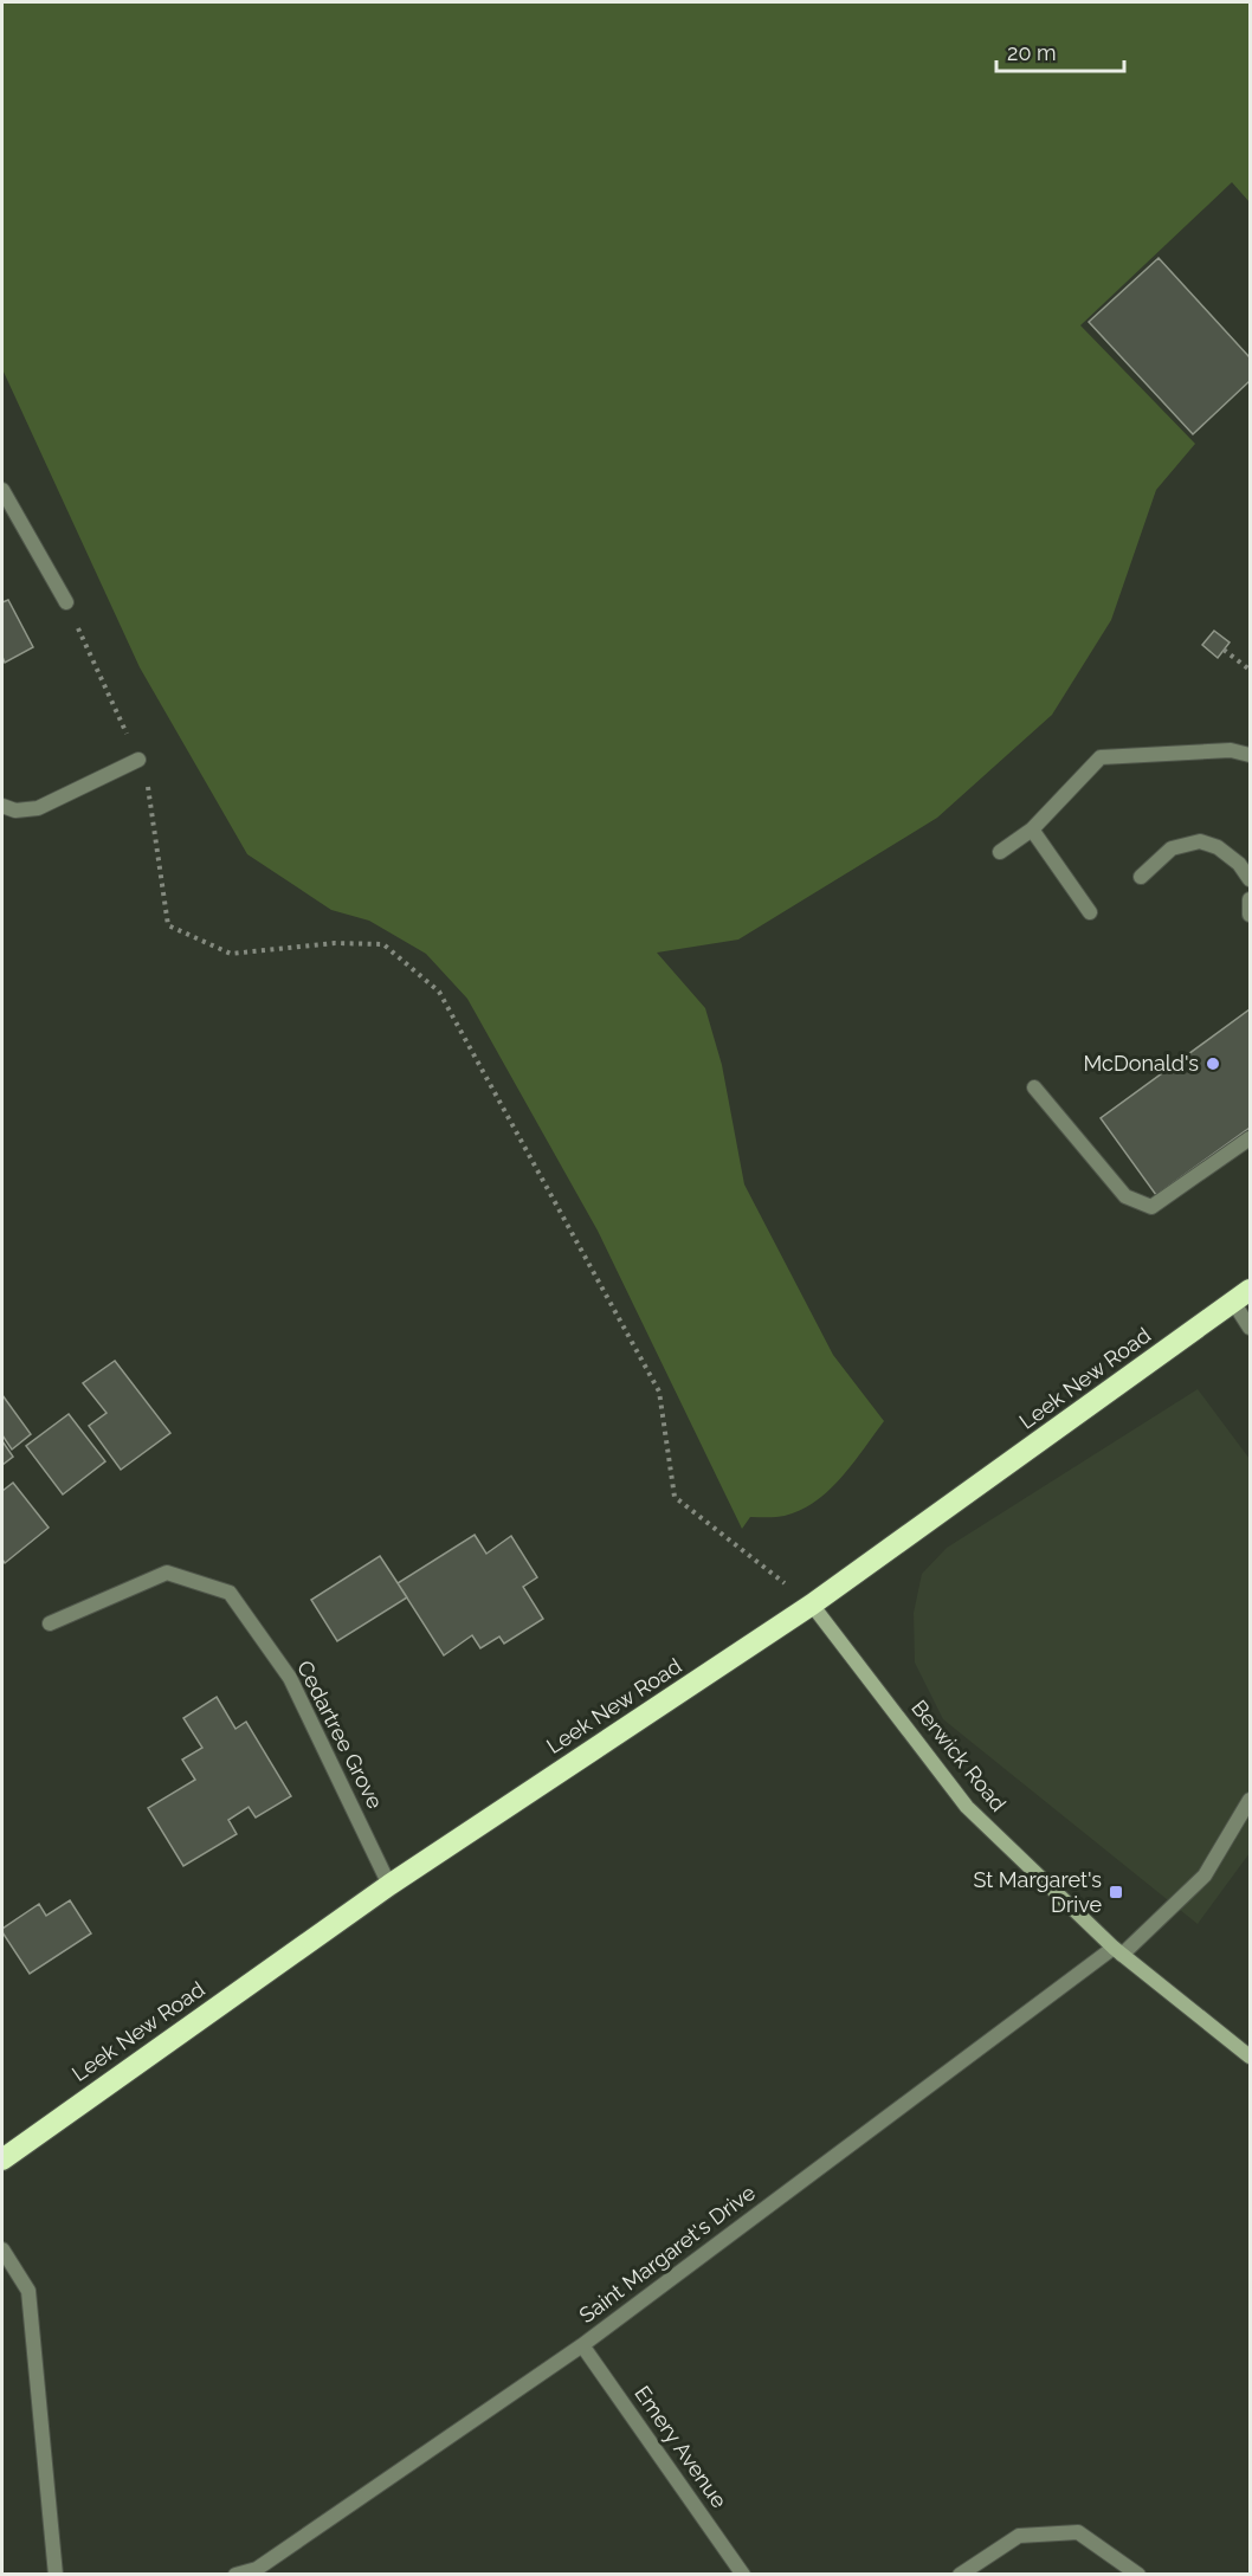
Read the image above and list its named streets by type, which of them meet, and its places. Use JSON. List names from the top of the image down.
{
  "streets": {
    "highway": ["Leek New Road"],
    "street": [
      "Cedartree Grove",
      "Berwick Road",
      "Saint Margaret's Drive",
      "Emery Avenue"
    ]
  },
  "crossings": [
    ["Leek New Road", "Cedartree Grove"],
    ["Leek New Road", "Berwick Road"],
    ["Berwick Road", "Saint Margaret's Drive"],
    ["Saint Margaret's Drive", "Emery Avenue"]
  ],
  "places": {
    "other": ["McDonald's"],
    "transit": ["St Margaret's Drive"]
  },
  "scale_bar": "20 m"
}
